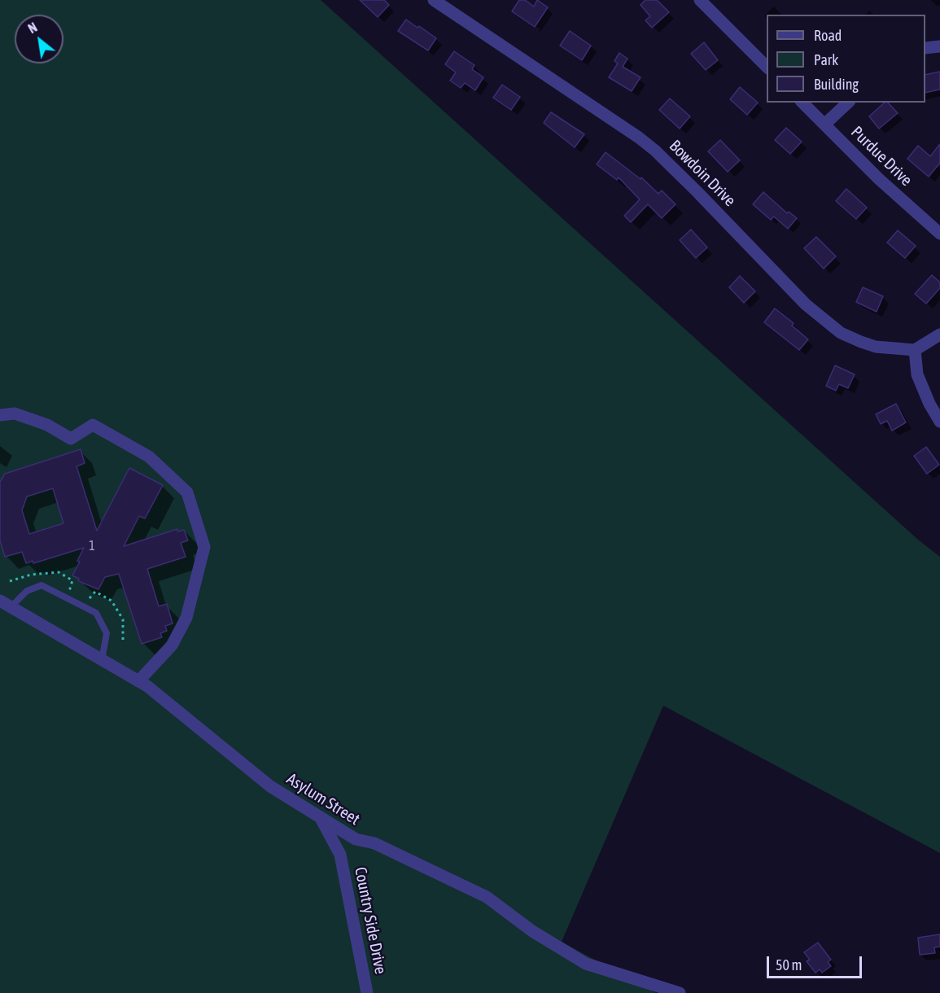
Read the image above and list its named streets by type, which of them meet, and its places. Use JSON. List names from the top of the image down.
{
  "streets": {
    "street": [
      "Purdue Drive",
      "Bowdoin Drive",
      "Asylum Street",
      "Country Side Drive"
    ]
  },
  "crossings": [
    ["Asylum Street", "Country Side Drive"]
  ],
  "house_numbers": ["1"],
  "legend": ["Road", "Park", "Building"],
  "scale_bar": "50 m",
  "north": "top left"
}
